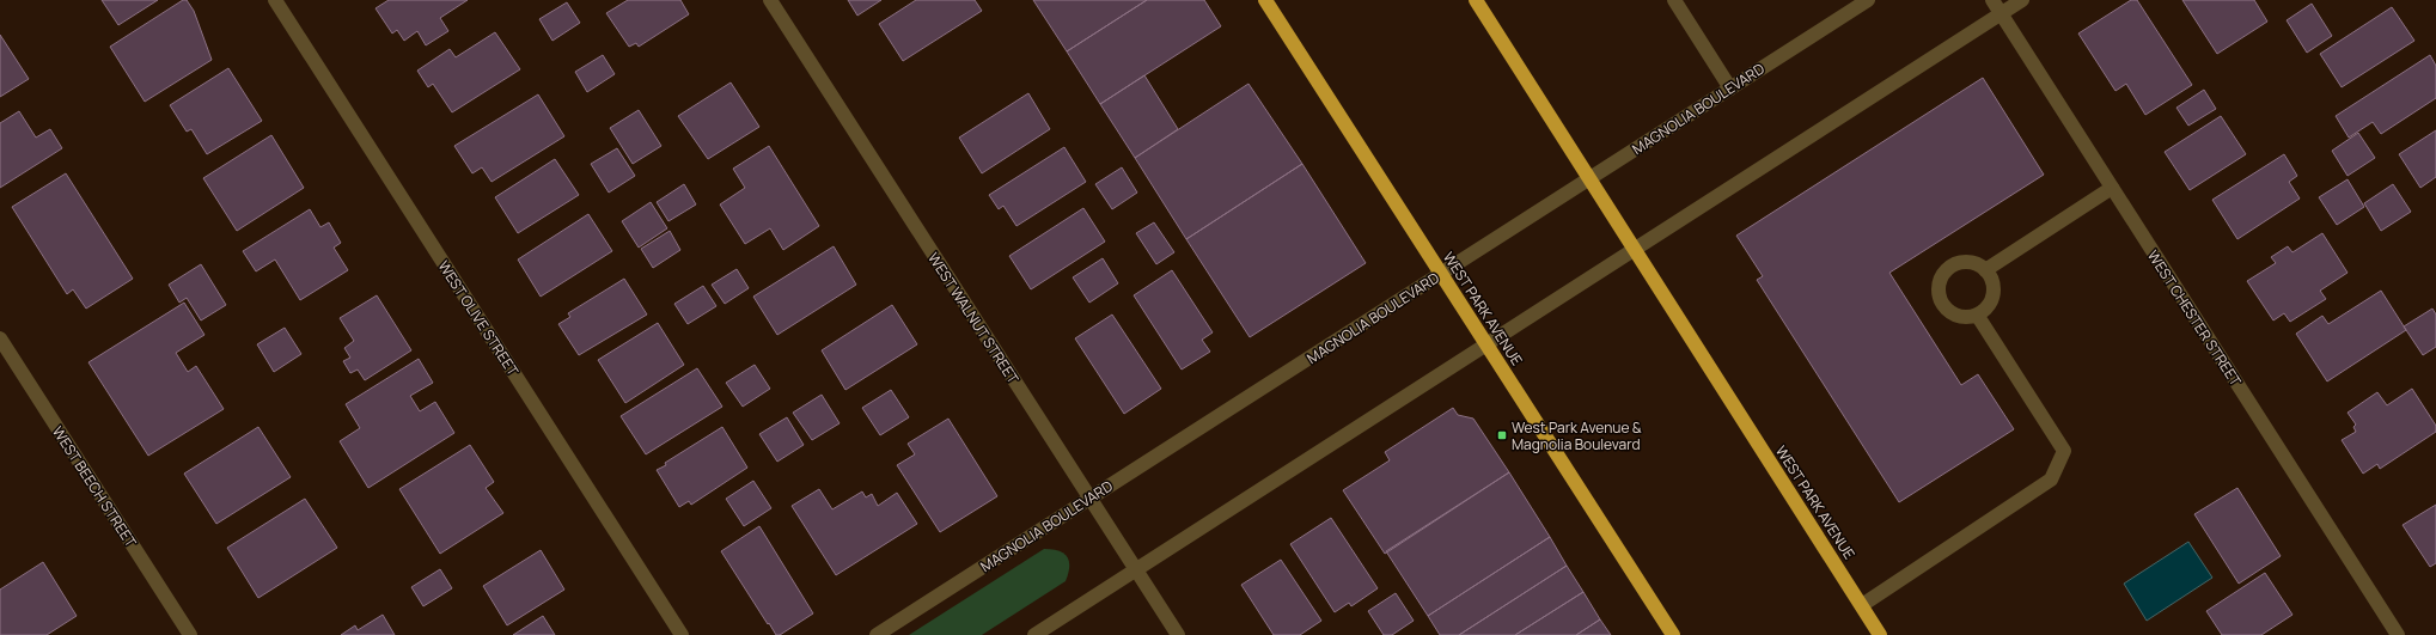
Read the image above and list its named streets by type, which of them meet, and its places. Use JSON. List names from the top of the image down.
{
  "streets": {
    "highway": ["WEST PARK AVENUE"],
    "street": [
      "MAGNOLIA BOULEVARD",
      "WEST OLIVE STREET",
      "WEST WALNUT STREET",
      "WEST CHESTER STREET",
      "WEST BEECH STREET"
    ]
  },
  "crossings": [
    ["MAGNOLIA BOULEVARD", "WEST PARK AVENUE"],
    ["MAGNOLIA BOULEVARD", "WEST WALNUT STREET"]
  ],
  "places": {
    "transit": ["West Park Avenue & Magnolia Boulevard"]
  }
}
